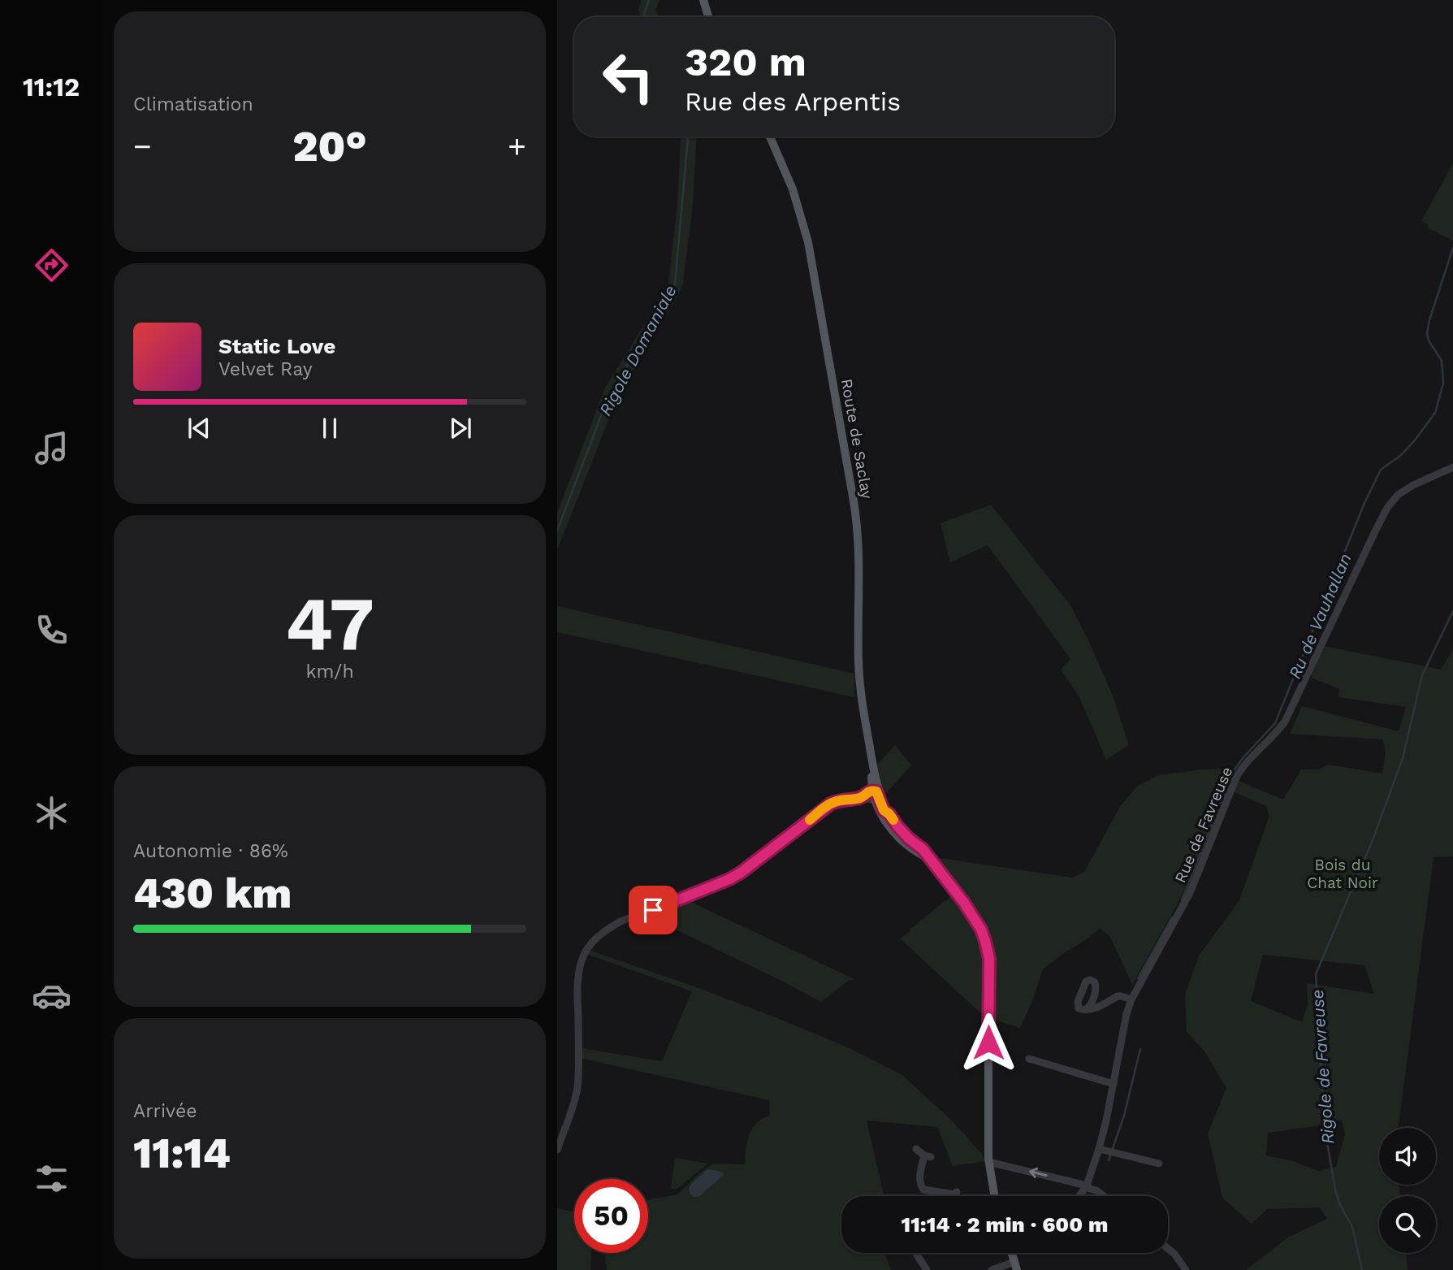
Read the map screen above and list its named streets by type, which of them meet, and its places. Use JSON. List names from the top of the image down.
{
  "streets": {
    "main road": ["Route de Saclay"],
    "street": ["Rue de Favreuse"]
  },
  "water": ["Rigole Domaniale", "Ru de Vauhallan", "Rigole de Favreuse"],
  "parks": ["Bois du Chat Noir"],
  "page": {
    "tabs": "11:12",
    "tile": [
      "Climatisation",
      ["47", "km/h"],
      ["Autonomie · 86%", "430 km"],
      ["Arrivée", "11:14"]
    ],
    "turn": ["320 m", "Rue des Arpentis"],
    "heat": ["−", "20°", "+"],
    "song": ["Static Love", "Velvet Ray"],
    "limit": "50",
    "trip": "11:14 · 2 min · 600 m"
  }
}
